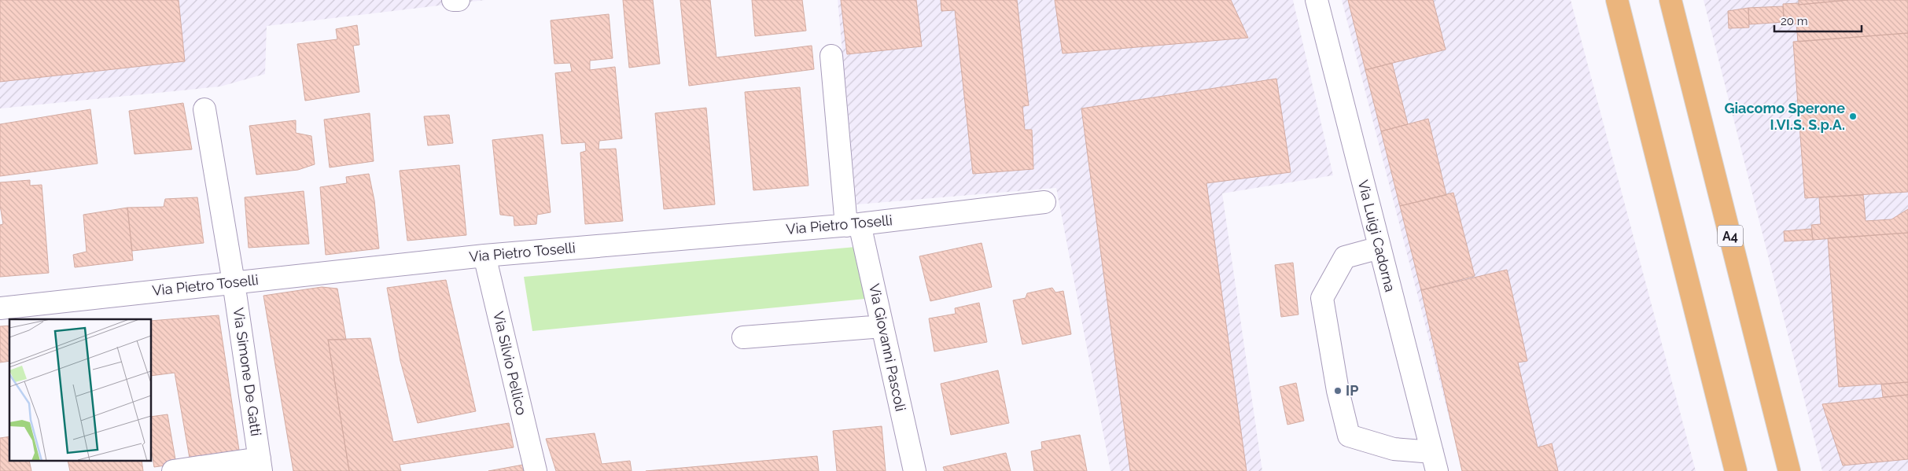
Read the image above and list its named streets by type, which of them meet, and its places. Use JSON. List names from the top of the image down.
{
  "streets": {
    "highway": ["A4"],
    "street": [
      "Via Pietro Toselli",
      "Via Luigi Cadorna",
      "Via Giovanni Pascoli",
      "Via Silvio Pellico",
      "Via Simone De Gatti"
    ]
  },
  "crossings": [
    ["Via Pietro Toselli", "Via Giovanni Pascoli"],
    ["Via Pietro Toselli", "Via Silvio Pellico"],
    ["Via Pietro Toselli", "Via Simone De Gatti"]
  ],
  "places": ["Giacomo Sperone I.VI.S. S.p.A.", "IP"],
  "scale_bar": "20 m"
}
